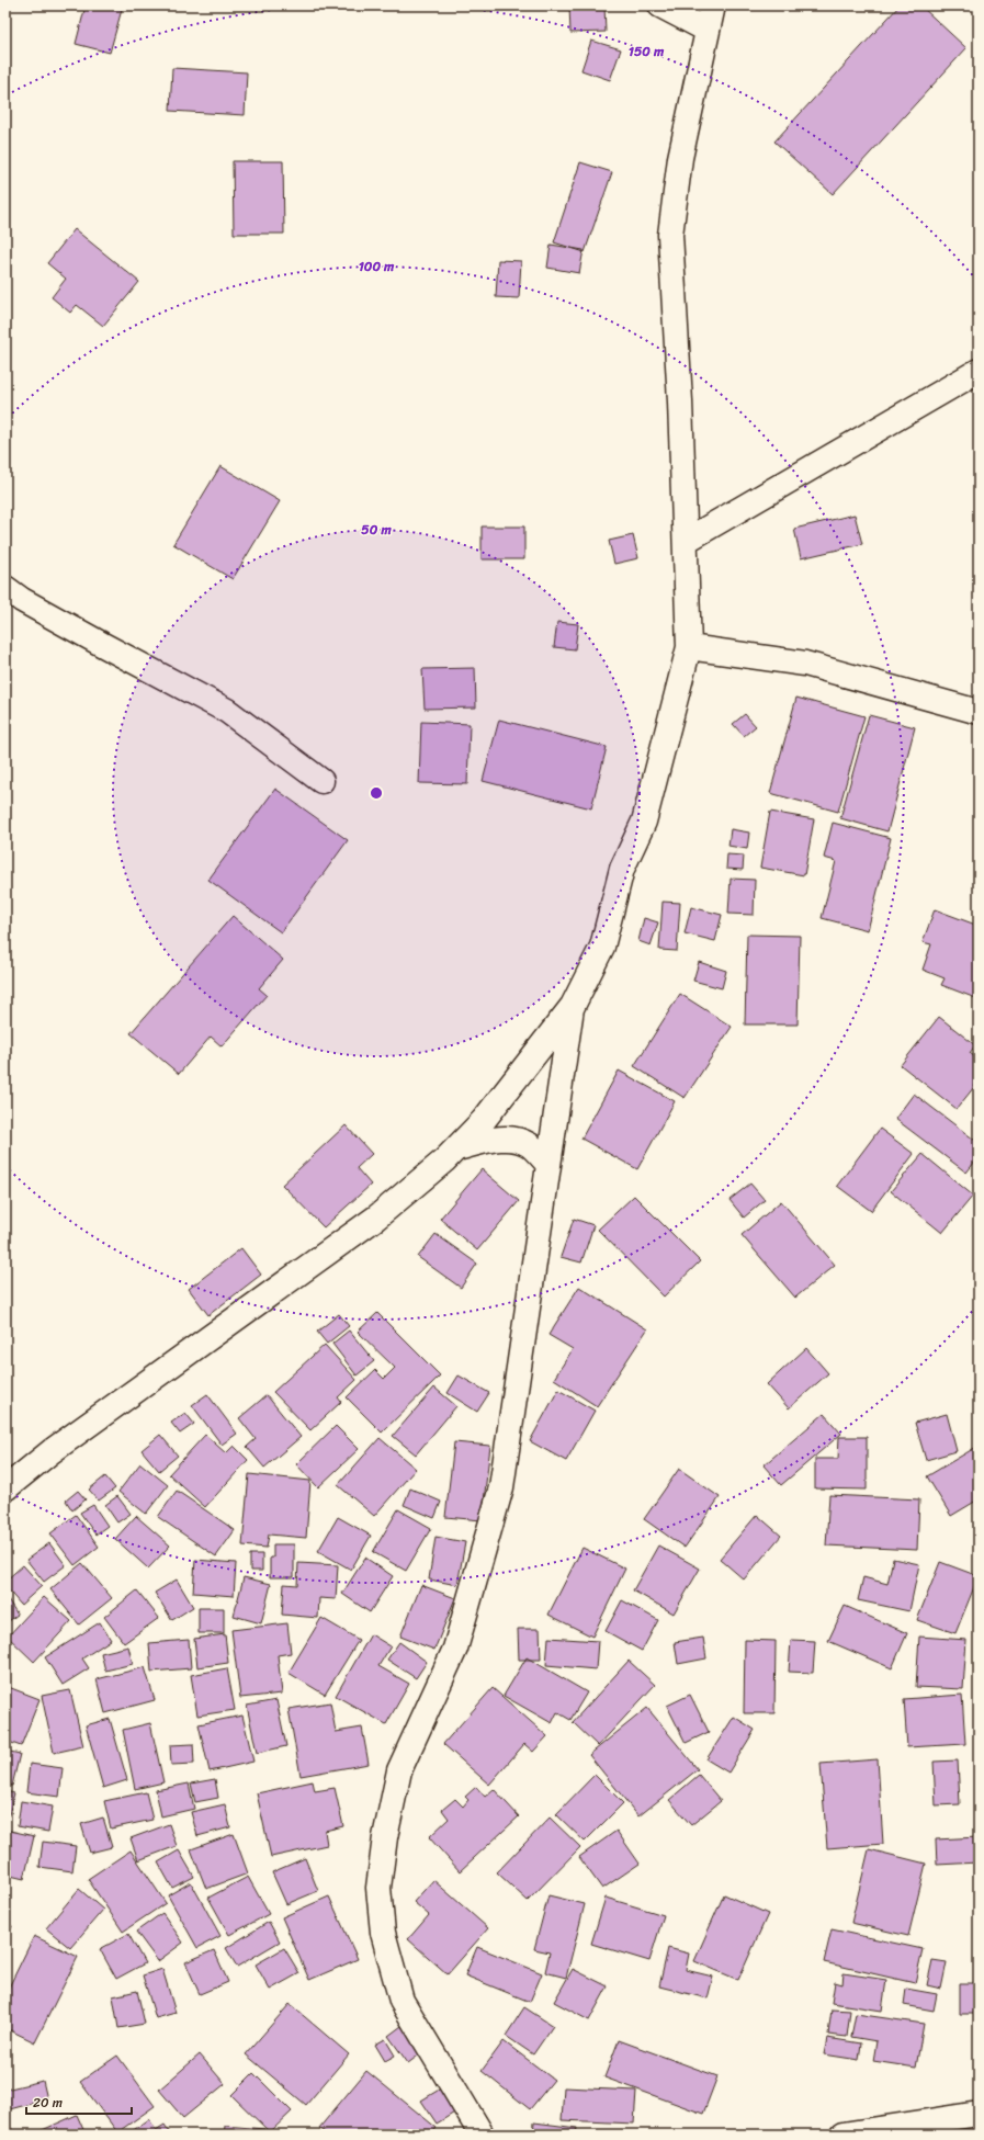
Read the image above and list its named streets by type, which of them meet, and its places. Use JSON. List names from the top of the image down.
{
  "scale_bar": "20 m",
  "rings": ["150 m", "100 m", "50 m"]
}
